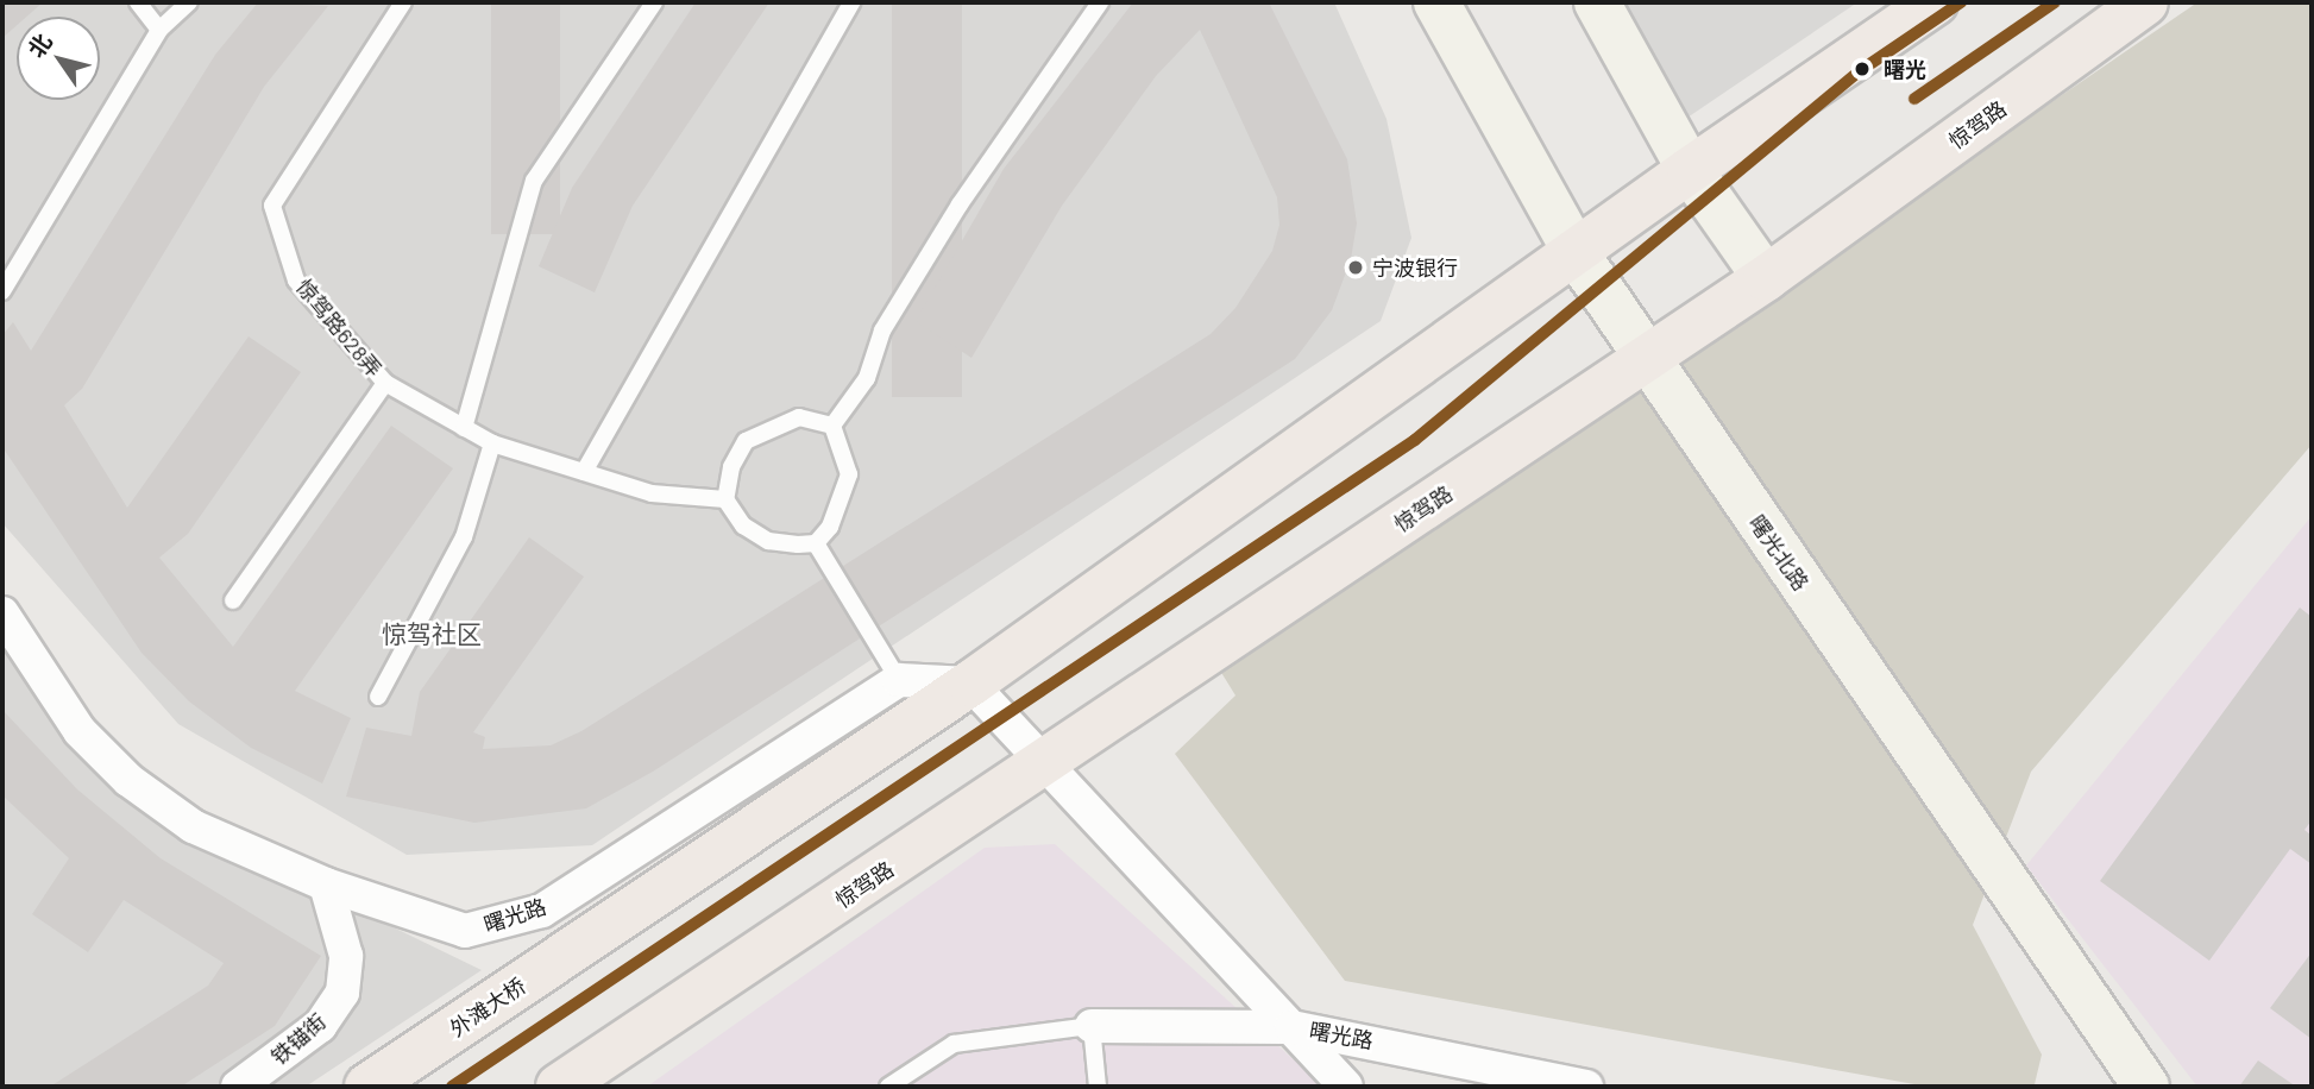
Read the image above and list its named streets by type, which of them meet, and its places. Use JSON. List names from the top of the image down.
{
  "streets": {
    "main road": ["惊驾路", "曙光北路", "外滩大桥"],
    "street": ["曙光路", "铁锚街"],
    "lane": ["惊驾路628弄"]
  },
  "crossings": [
    ["惊驾路", "曙光北路"],
    ["曙光路", "铁锚街"]
  ],
  "districts": ["惊驾社区"],
  "places": ["曙光", "宁波银行"],
  "north": "top left"
}
